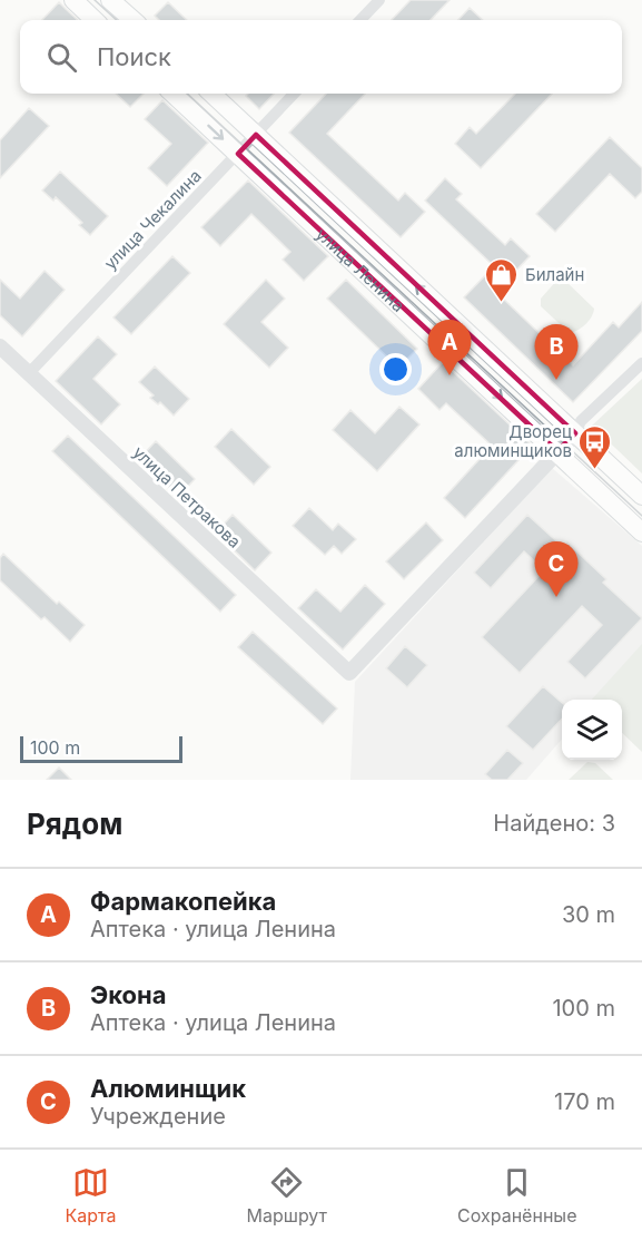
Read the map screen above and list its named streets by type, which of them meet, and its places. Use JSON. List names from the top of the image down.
{
  "streets": {
    "main road": ["улица Ленина"],
    "street": ["улица Чекалина", "улица Петракова"]
  },
  "crossings": [
    ["улица Чекалина", "улица Ленина"],
    ["улица Чекалина", "улица Петракова"],
    ["улица Ленина", "улица Петракова"]
  ],
  "places": {
    "shop": ["Билайн"],
    "bus stop": ["Дворец алюминщиков"]
  },
  "scale_bar": "100 m",
  "page": {
    "search": "Поиск",
    "pins": ["A", "B", "C"],
    "scale": "100 m",
    "heading": ["Рядом", "Найдено: 3"],
    "list": [
      {
        "mark": "A",
        "name": "Фармакопейка",
        "note": "Аптека · улица Ленина",
        "value": "30 m"
      },
      {
        "mark": "B",
        "name": "Экона",
        "note": "Аптека · улица Ленина",
        "value": "100 m"
      },
      {
        "mark": "C",
        "name": "Алюминщик",
        "note": "Учреждение",
        "value": "170 m"
      }
    ],
    "nav": ["Карта", "Маршрут", "Сохранённые"]
  }
}
